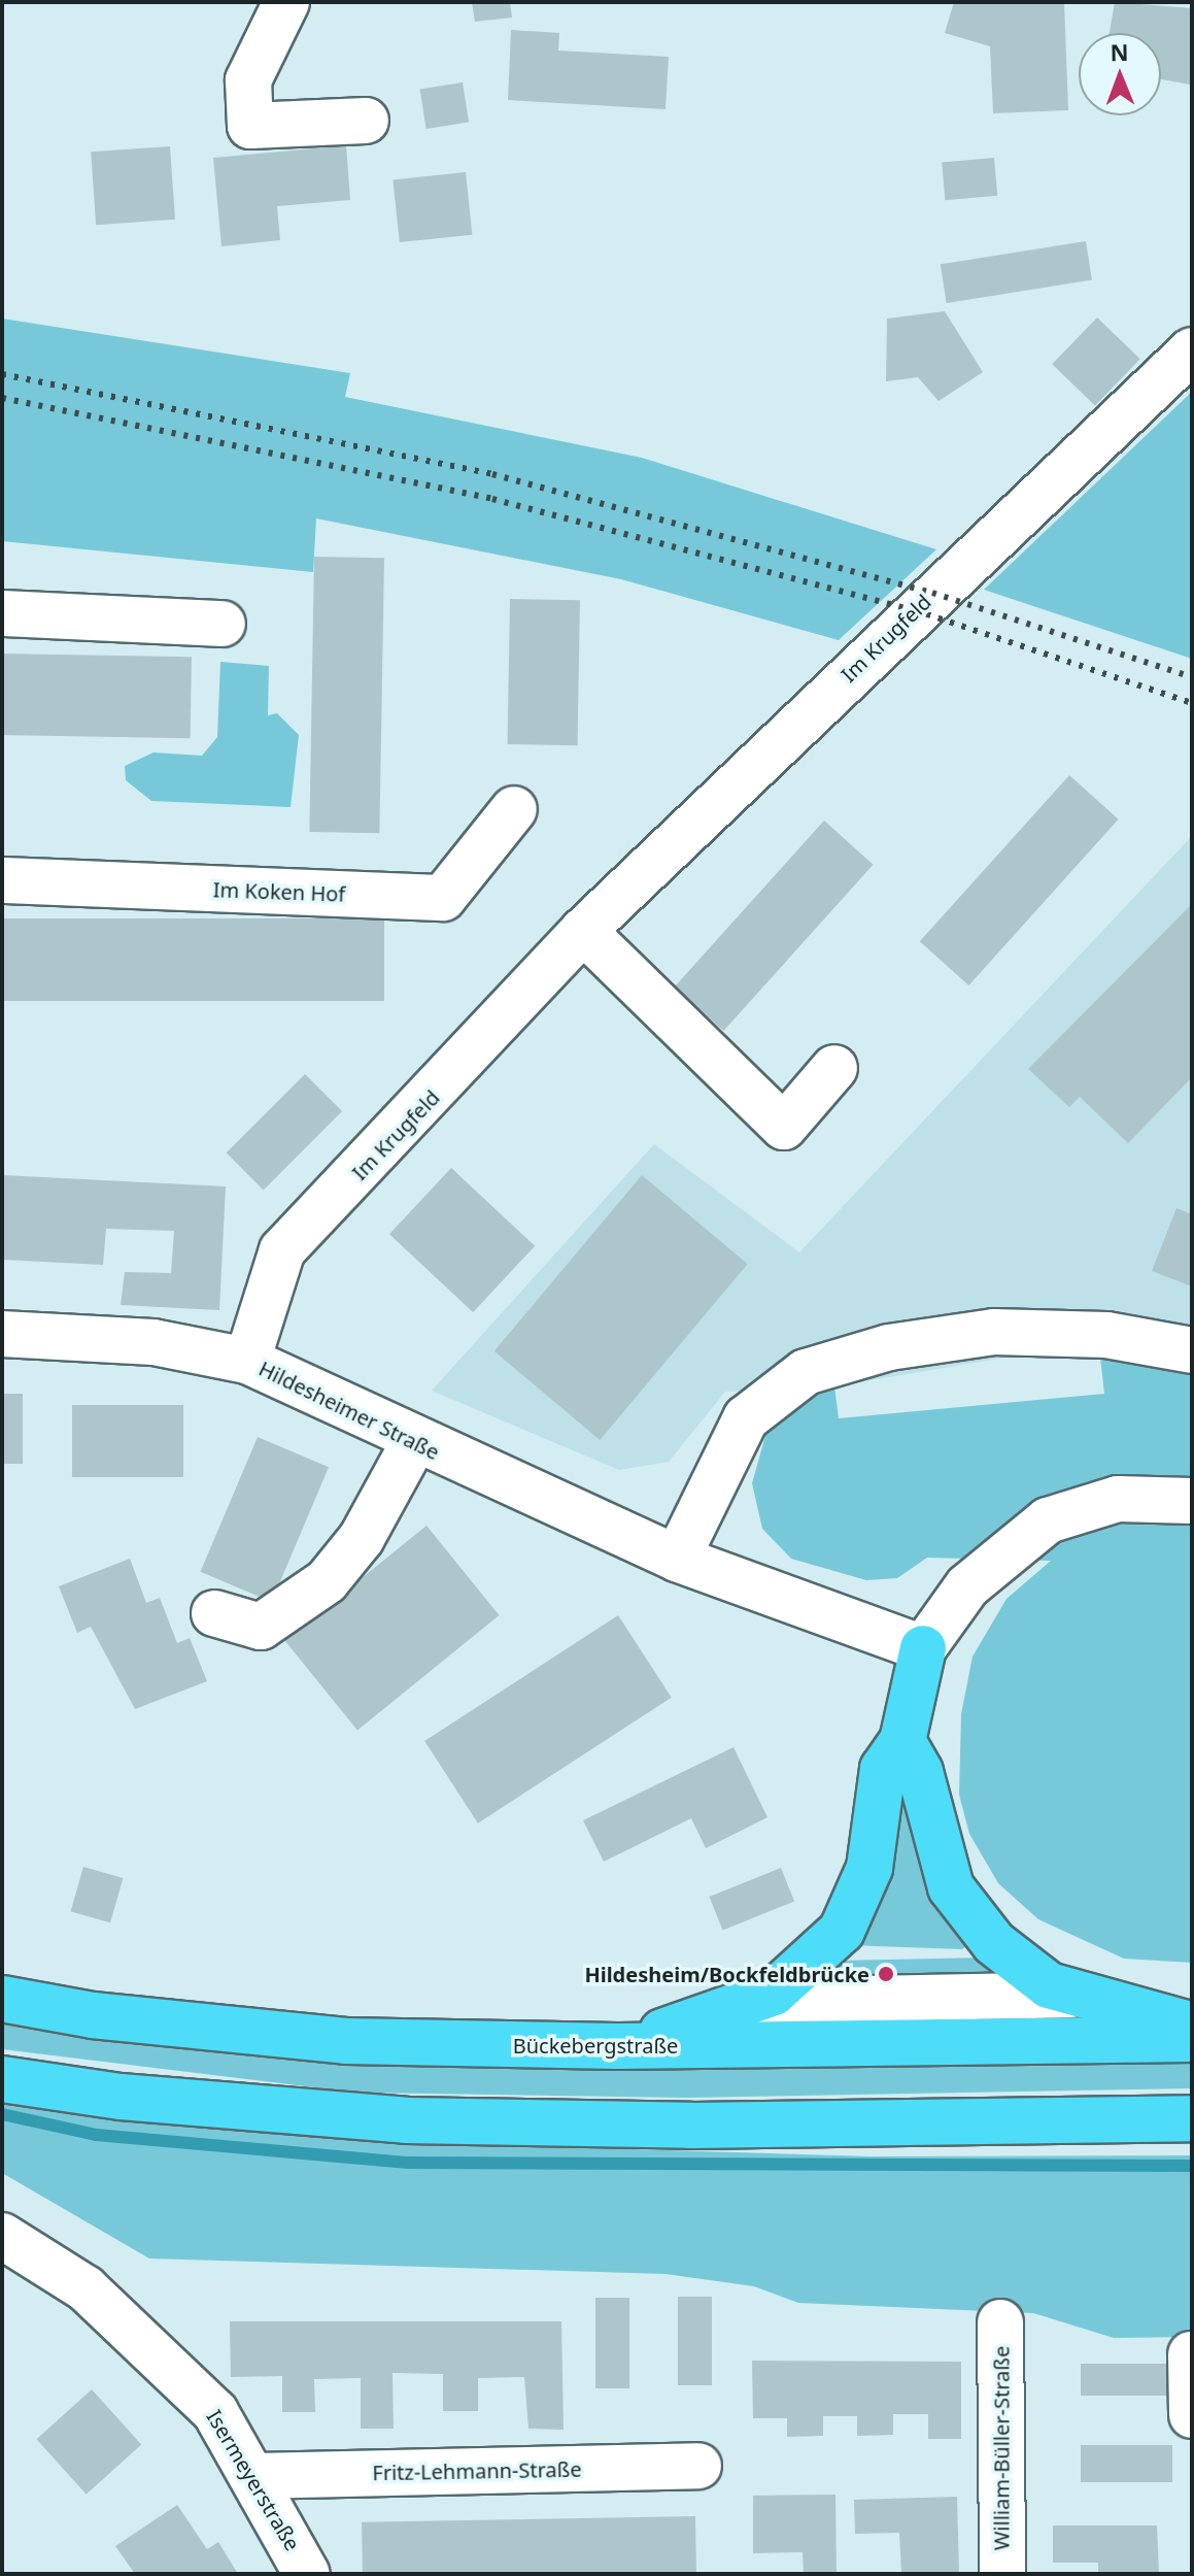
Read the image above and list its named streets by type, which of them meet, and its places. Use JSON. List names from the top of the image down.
{
  "streets": {
    "highway": ["Bückebergstraße"],
    "street": [
      "Im Krugfeld",
      "Im Koken Hof",
      "Hildesheimer Straße",
      "William-Büller-Straße",
      "Fritz-Lehmann-Straße",
      "Isermeyerstraße"
    ]
  },
  "crossings": [
    ["Im Krugfeld", "Hildesheimer Straße"],
    ["Fritz-Lehmann-Straße", "Isermeyerstraße"]
  ],
  "places": ["Hildesheim/Bockfeldbrücke"],
  "north": "top"
}
